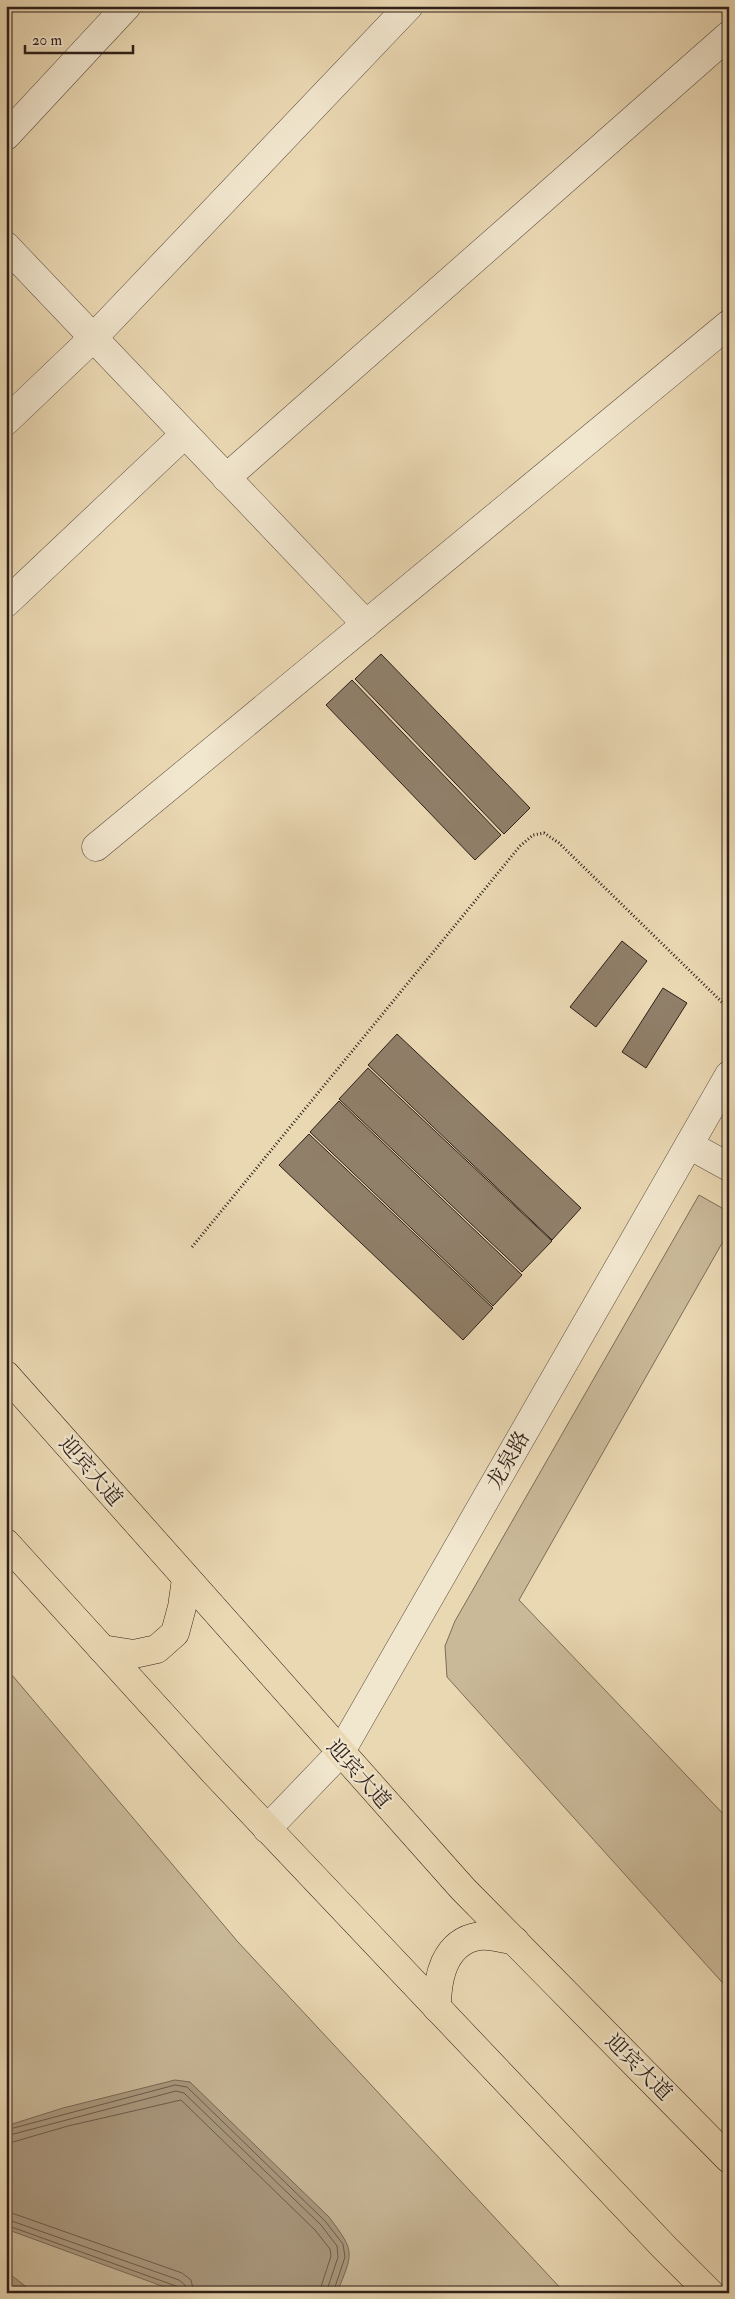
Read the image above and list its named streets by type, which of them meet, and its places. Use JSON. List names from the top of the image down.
{
  "streets": {
    "main road": ["迎宾大道"],
    "street": ["龙泉路"]
  },
  "crossings": [
    ["龙泉路", "迎宾大道"]
  ],
  "scale_bar": "20 m"
}
